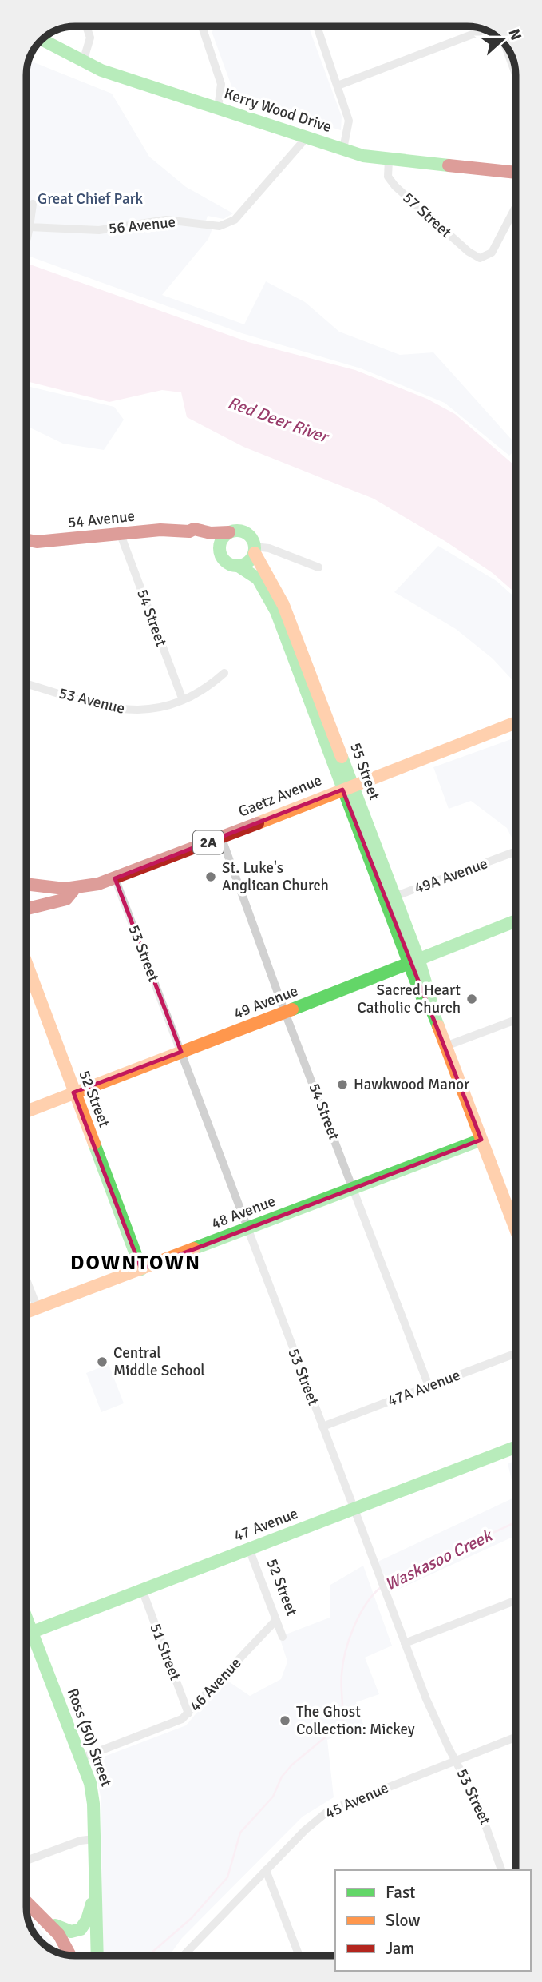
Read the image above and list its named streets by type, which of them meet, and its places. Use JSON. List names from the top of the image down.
{
  "streets": {
    "street": [
      "Kerry Wood Drive",
      "57 Street",
      "56 Avenue",
      "54 Avenue",
      "54 Street",
      "53 Avenue",
      "55 Street",
      "Gaetz Avenue",
      "2A",
      "49A Avenue",
      "53 Street",
      "49 Avenue",
      "52 Street",
      "48 Avenue",
      "47A Avenue",
      "47 Avenue",
      "51 Street",
      "46 Avenue",
      "Ross (50) Street",
      "45 Avenue"
    ]
  },
  "crossings": [
    ["Kerry Wood Drive", "57 Street"],
    ["Kerry Wood Drive", "56 Avenue"],
    ["54 Avenue", "54 Street"],
    ["54 Avenue", "55 Street"],
    ["54 Street", "53 Avenue"],
    ["54 Street", "Gaetz Avenue"],
    ["54 Street", "49 Avenue"],
    ["54 Street", "48 Avenue"],
    ["54 Street", "47A Avenue"],
    ["55 Street", "Gaetz Avenue"],
    ["55 Street", "49A Avenue"],
    ["55 Street", "49 Avenue"],
    ["55 Street", "48 Avenue"],
    ["Gaetz Avenue", "2A"],
    ["Gaetz Avenue", "53 Street"],
    ["53 Street", "49 Avenue"],
    ["53 Street", "48 Avenue"],
    ["53 Street", "47A Avenue"],
    ["53 Street", "47 Avenue"],
    ["53 Street", "45 Avenue"],
    ["49 Avenue", "52 Street"],
    ["52 Street", "48 Avenue"],
    ["52 Street", "47 Avenue"],
    ["52 Street", "46 Avenue"],
    ["47 Avenue", "51 Street"],
    ["47 Avenue", "Ross (50) Street"],
    ["51 Street", "46 Avenue"],
    ["46 Avenue", "Ross (50) Street"]
  ],
  "districts": ["DOWNTOWN"],
  "water": ["Red Deer River", "Waskasoo Creek"],
  "parks": ["Great Chief Park"],
  "places": [
    "St. Luke's Anglican Church",
    "Sacred Heart Catholic Church",
    "Hawkwood Manor",
    "Central Middle School",
    "The Ghost Collection: Mickey"
  ],
  "legend": ["Fast", "Slow", "Jam"],
  "north": "right"
}
